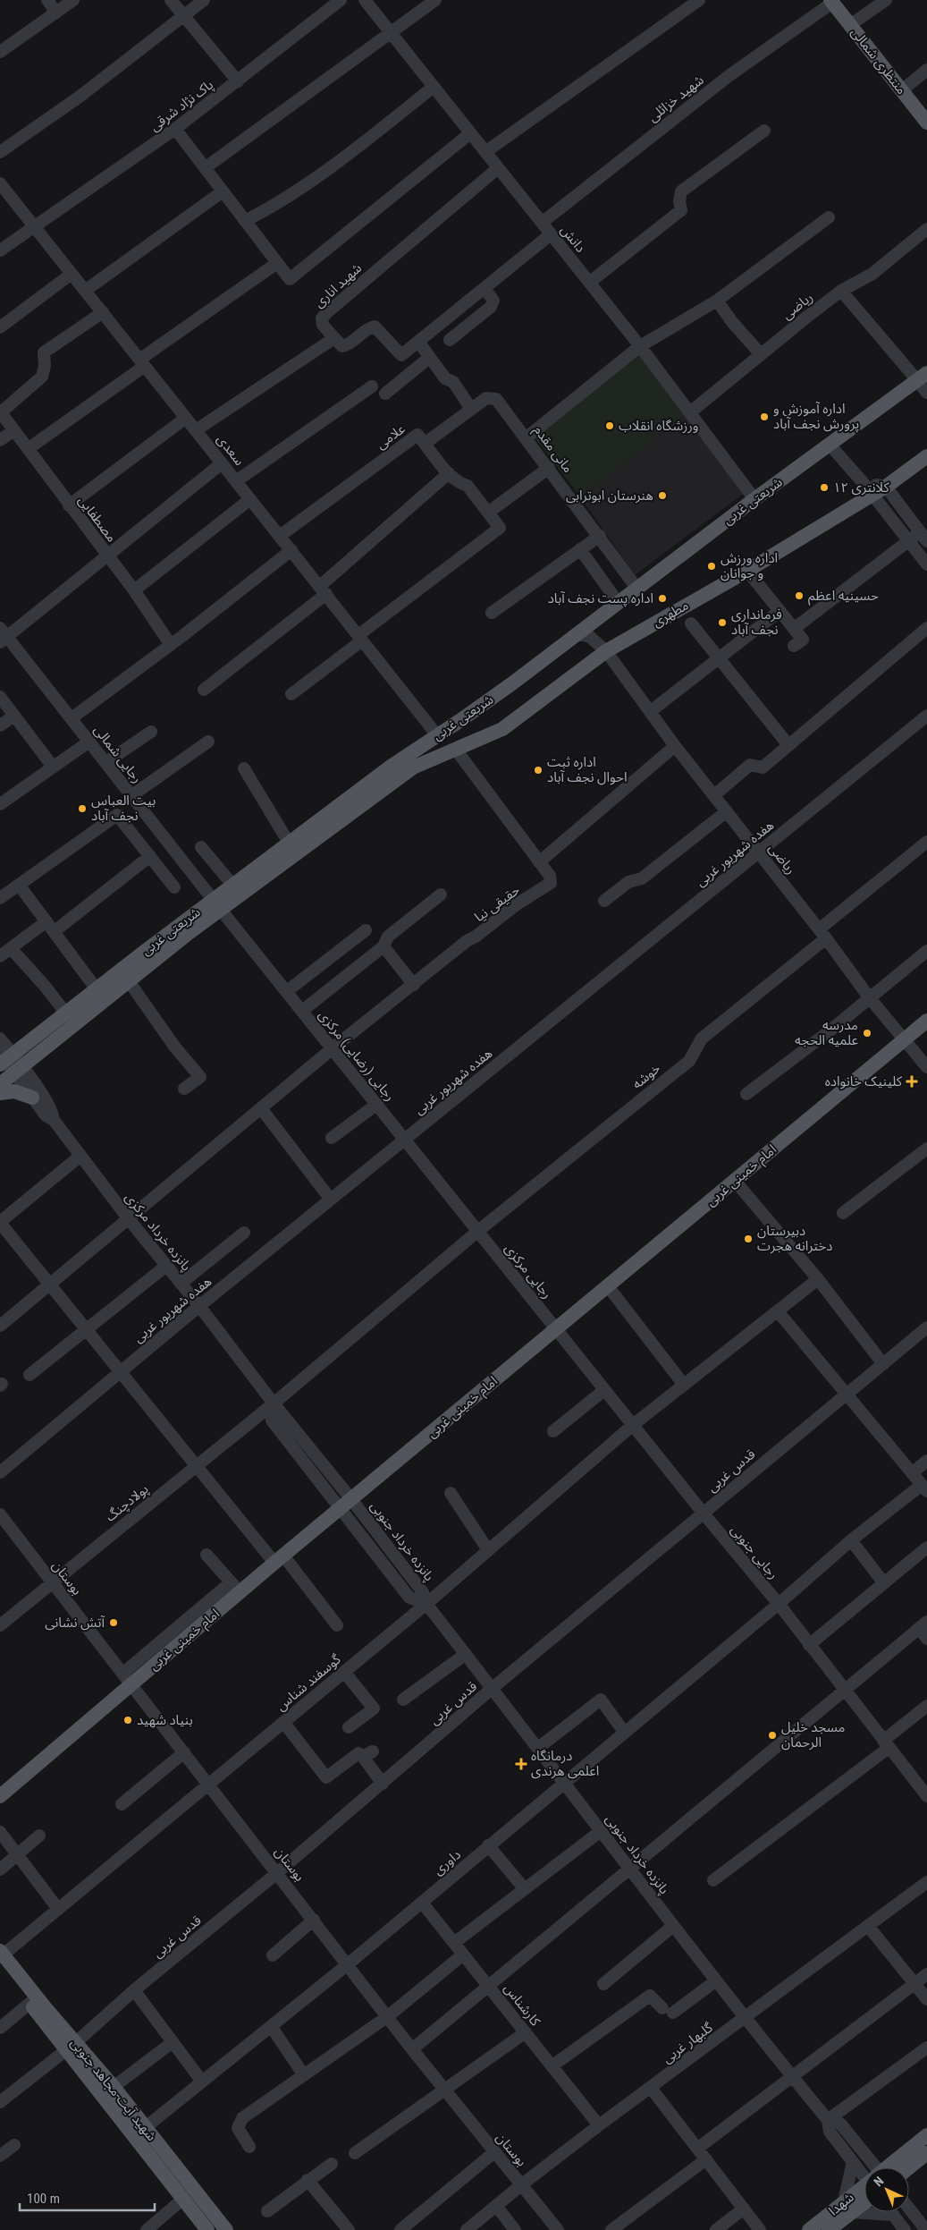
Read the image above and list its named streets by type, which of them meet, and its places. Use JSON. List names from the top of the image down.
{
  "streets": {
    "main road": [
      "منتظری شمالی",
      "شریعتی غربی",
      "مطهری",
      "امام خمینی غربی",
      "شهید آیت-مجاهد جنوبی",
      "شهدا"
    ],
    "street": [
      "شهید خزائلی",
      "پاک نژاد شرقی",
      "دانش",
      "شهید اناری",
      "ریاضی",
      "علامی",
      "مانی مقدم",
      "سعدی",
      "مصطفایی",
      "رجایی شمالی",
      "هفده شهریور غربی",
      "حقیقی نیا",
      "رجایی (رضایی) مرکزی",
      "خوشه",
      "پانزده خرداد مرکزی",
      "رجایی مرکزی",
      "قدس غربی",
      "پولادچنگ",
      "پانزده خرداد جنوبی",
      "رجایی جنوبی",
      "بوستان",
      "گوسفند شناس",
      "داوری",
      "کارشناس",
      "گلبهار غربی"
    ]
  },
  "crossings": [
    ["منتظری شمالی", "شهید خزائلی"],
    ["شهید خزائلی", "دانش"],
    ["پاک نژاد شرقی", "سعدی"],
    ["دانش", "شهید اناری"],
    ["دانش", "ریاضی"],
    ["دانش", "شریعتی غربی"],
    ["ریاضی", "مطهری"],
    ["ریاضی", "هفده شهریور غربی"],
    ["ریاضی", "خوشه"],
    ["ریاضی", "امام خمینی غربی"],
    ["علامی", "مانی مقدم"],
    ["علامی", "سعدی"],
    ["مانی مقدم", "شریعتی غربی"],
    ["سعدی", "شریعتی غربی"],
    ["شریعتی غربی", "مطهری"],
    ["شریعتی غربی", "رجایی شمالی"],
    ["شریعتی غربی", "رجایی (رضایی) مرکزی"],
    ["شریعتی غربی", "پانزده خرداد مرکزی"],
    ["مطهری", "حقیقی نیا"],
    ["رجایی شمالی", "رجایی (رضایی) مرکزی"],
    ["هفده شهریور غربی", "رجایی (رضایی) مرکزی"],
    ["هفده شهریور غربی", "پانزده خرداد مرکزی"],
    ["حقیقی نیا", "رجایی (رضایی) مرکزی"],
    ["حقیقی نیا", "پانزده خرداد مرکزی"],
    ["رجایی (رضایی) مرکزی", "خوشه"],
    ["رجایی (رضایی) مرکزی", "رجایی مرکزی"],
    ["خوشه", "پانزده خرداد مرکزی"],
    ["خوشه", "رجایی مرکزی"],
    ["خوشه", "پولادچنگ"],
    ["امام خمینی غربی", "رجایی مرکزی"],
    ["امام خمینی غربی", "پانزده خرداد جنوبی"],
    ["امام خمینی غربی", "رجایی جنوبی"],
    ["امام خمینی غربی", "بوستان"],
    ["پانزده خرداد مرکزی", "پولادچنگ"],
    ["رجایی مرکزی", "رجایی جنوبی"],
    ["قدس غربی", "پانزده خرداد جنوبی"],
    ["قدس غربی", "رجایی جنوبی"],
    ["قدس غربی", "بوستان"],
    ["قدس غربی", "شهید آیت-مجاهد جنوبی"],
    ["پولادچنگ", "بوستان"],
    ["پانزده خرداد جنوبی", "گوسفند شناس"],
    ["پانزده خرداد جنوبی", "داوری"],
    ["پانزده خرداد جنوبی", "گلبهار غربی"],
    ["رجایی جنوبی", "گوسفند شناس"],
    ["رجایی جنوبی", "داوری"],
    ["بوستان", "گوسفند شناس"],
    ["بوستان", "داوری"],
    ["بوستان", "گلبهار غربی"],
    ["گوسفند شناس", "شهید آیت-مجاهد جنوبی"],
    ["داوری", "کارشناس"],
    ["داوری", "شهید آیت-مجاهد جنوبی"],
    ["کارشناس", "گلبهار غربی"]
  ],
  "places": {
    "other": [
      "اداره آموزش و پرورش نجف آباد",
      "ورزشگاه انقلاب",
      "کلانتری ۱۲",
      "هنرستان ابوترابی",
      "اداره ورزش و جوانان",
      "حسینیه اعظم",
      "اداره پست نجف آباد",
      "فرمانداری نجف آباد",
      "اداره ثبت احوال نجف آباد",
      "بیت العباس نجف آباد",
      "مدرسه علمیه الحجه",
      "دبیرستان دخترانه هجرت",
      "آتش نشانی",
      "بنیاد شهید",
      "مسجد خلیل الرحمان"
    ],
    "health": ["کلینیک خانواده", "درمانگاه اعلمی هرندی"]
  },
  "scale_bar": "100 m",
  "north": "top left"
}
